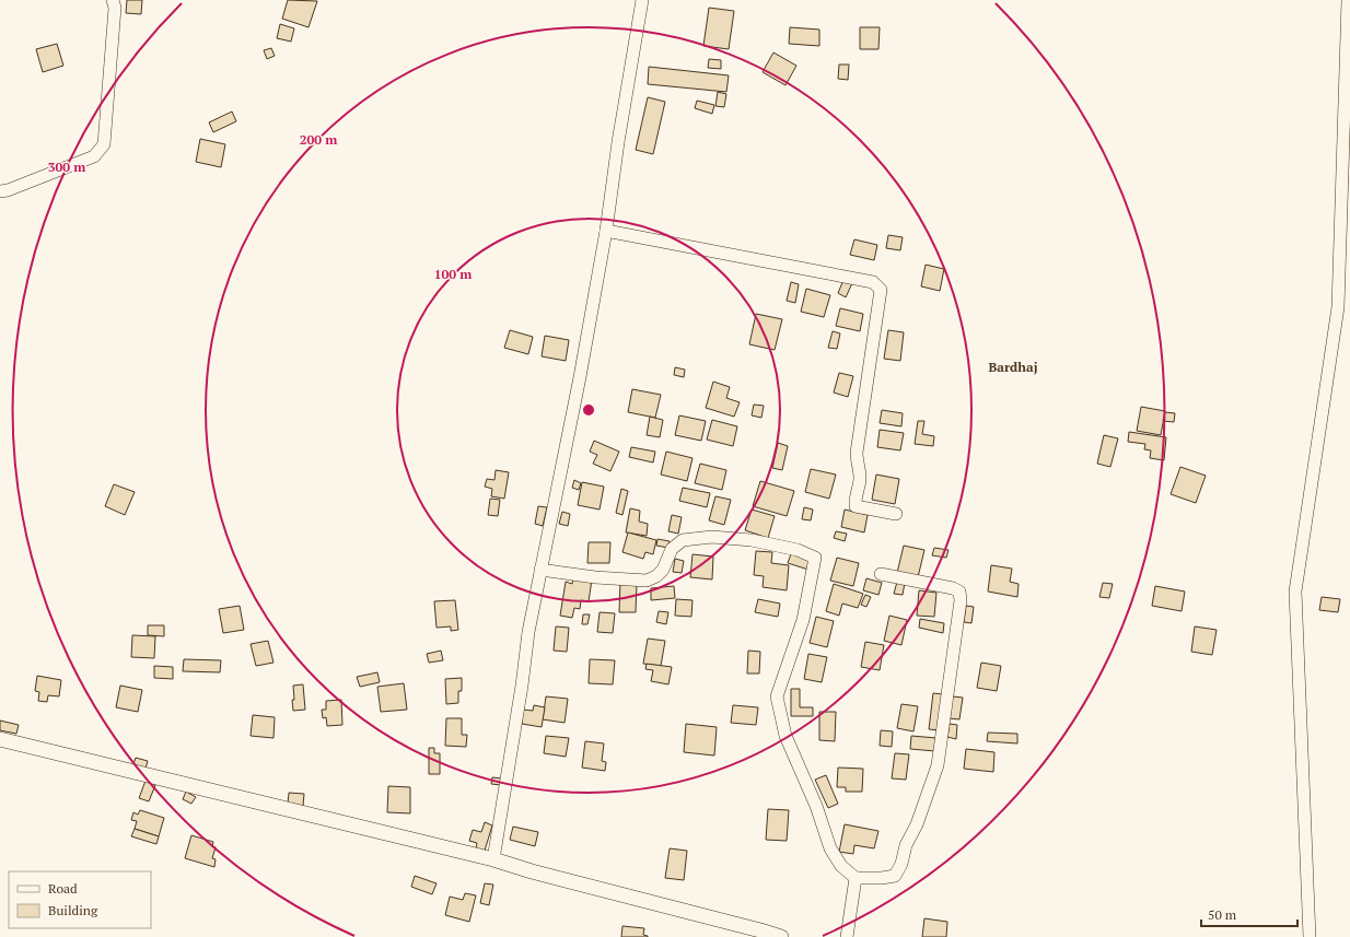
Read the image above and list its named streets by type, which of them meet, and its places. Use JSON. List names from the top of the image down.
{
  "districts": ["Bardhaj"],
  "legend": ["Road", "Building"],
  "scale_bar": "50 m",
  "rings": ["200 m", "300 m", "100 m"]
}
